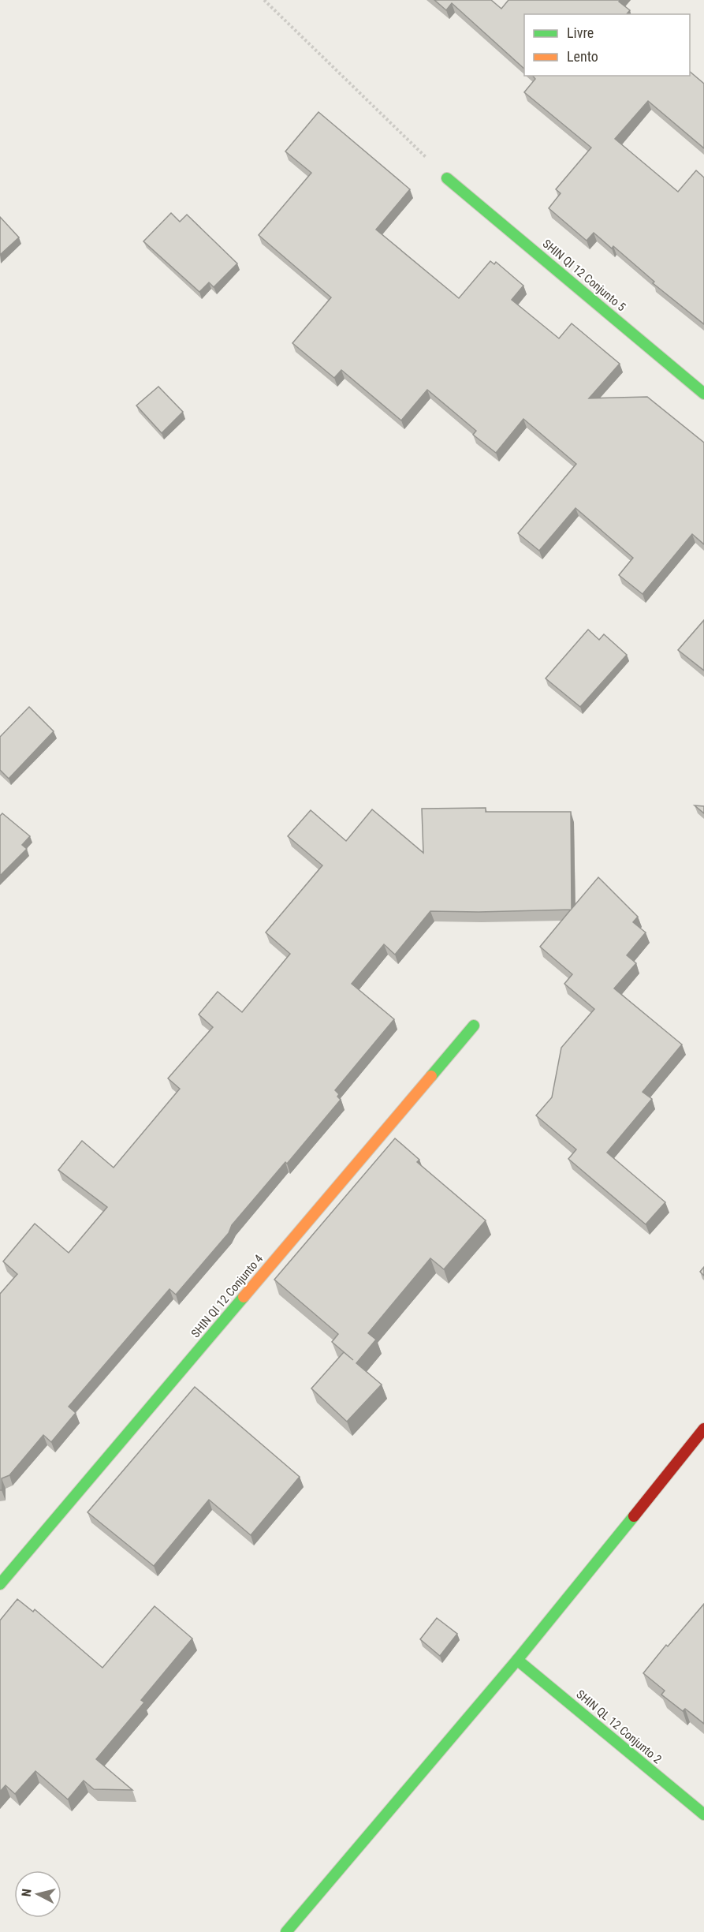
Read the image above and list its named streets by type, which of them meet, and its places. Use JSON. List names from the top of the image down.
{
  "streets": {
    "street": ["SHIN QI 12 Conjunto 5", "SHIN QI 12 Conjunto 4", "SHIN QL 12 Conjunto 2"]
  },
  "legend": ["Livre", "Lento"],
  "north": "left"
}
